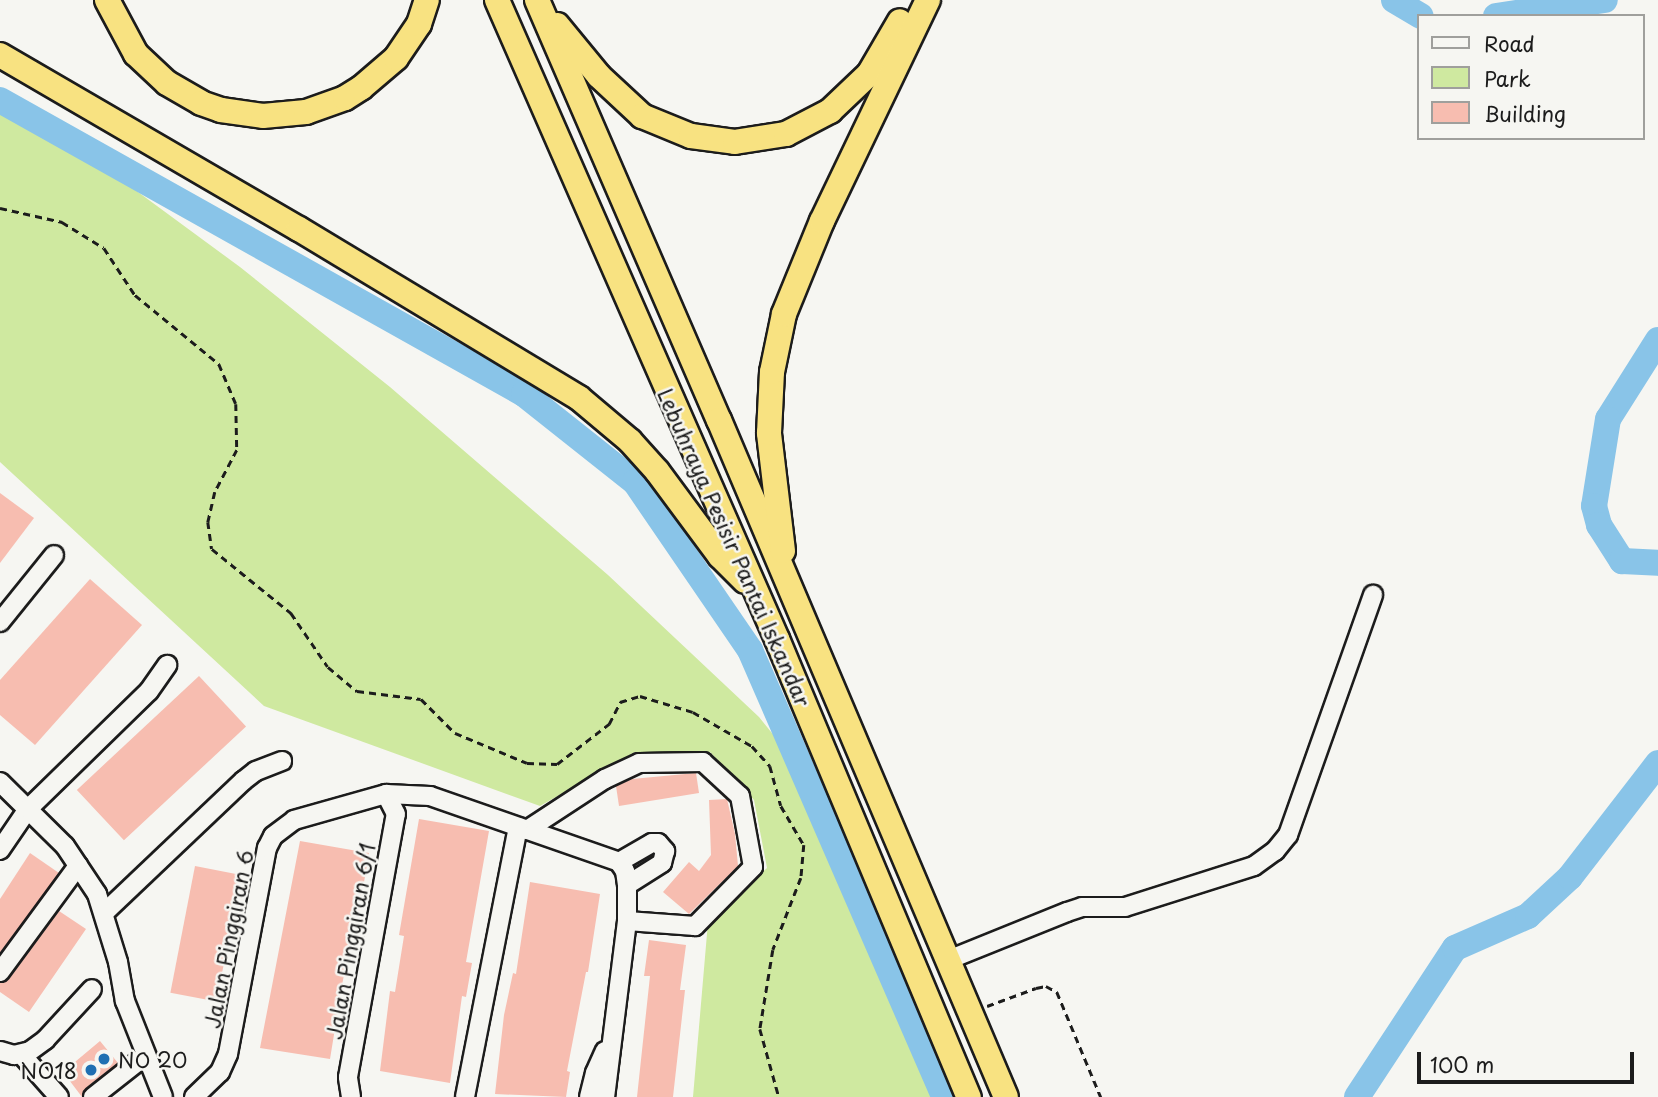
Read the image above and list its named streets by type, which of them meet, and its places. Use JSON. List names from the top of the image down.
{
  "streets": {
    "highway": ["Lebuhraya Pesisir Pantai Iskandar"],
    "street": ["Jalan Pinggiran 6", "Jalan Pinggiran 6/1"]
  },
  "crossings": [
    ["Jalan Pinggiran 6", "Jalan Pinggiran 6/1"]
  ],
  "places": ["NO 20", "NO18"],
  "legend": ["Road", "Park", "Building"],
  "scale_bar": "100 m"
}
